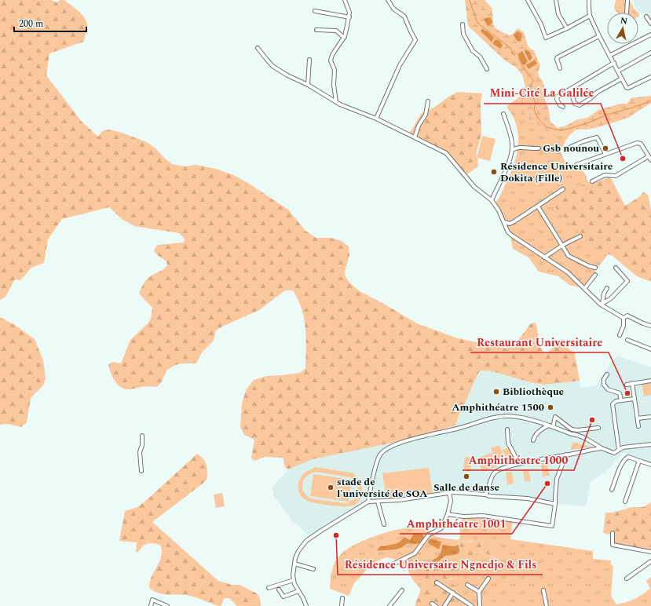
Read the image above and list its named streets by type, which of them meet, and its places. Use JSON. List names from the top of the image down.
{
  "places": [
    "Gsb nounou",
    "Mini-Cité La Galilée",
    "Résidence Universitaire Dokita (Fille)",
    "Bibliothèque",
    "Restaurant Universitaire",
    "Amphithéatre 1500",
    "Amphithéatre 1000",
    "Salle de danse",
    "Amphithéatre 1001",
    "stade de l'université de SOA",
    "Résidence Universaire Ngnedjo & Fils"
  ],
  "scale_bar": "200 m",
  "north": "top"
}
